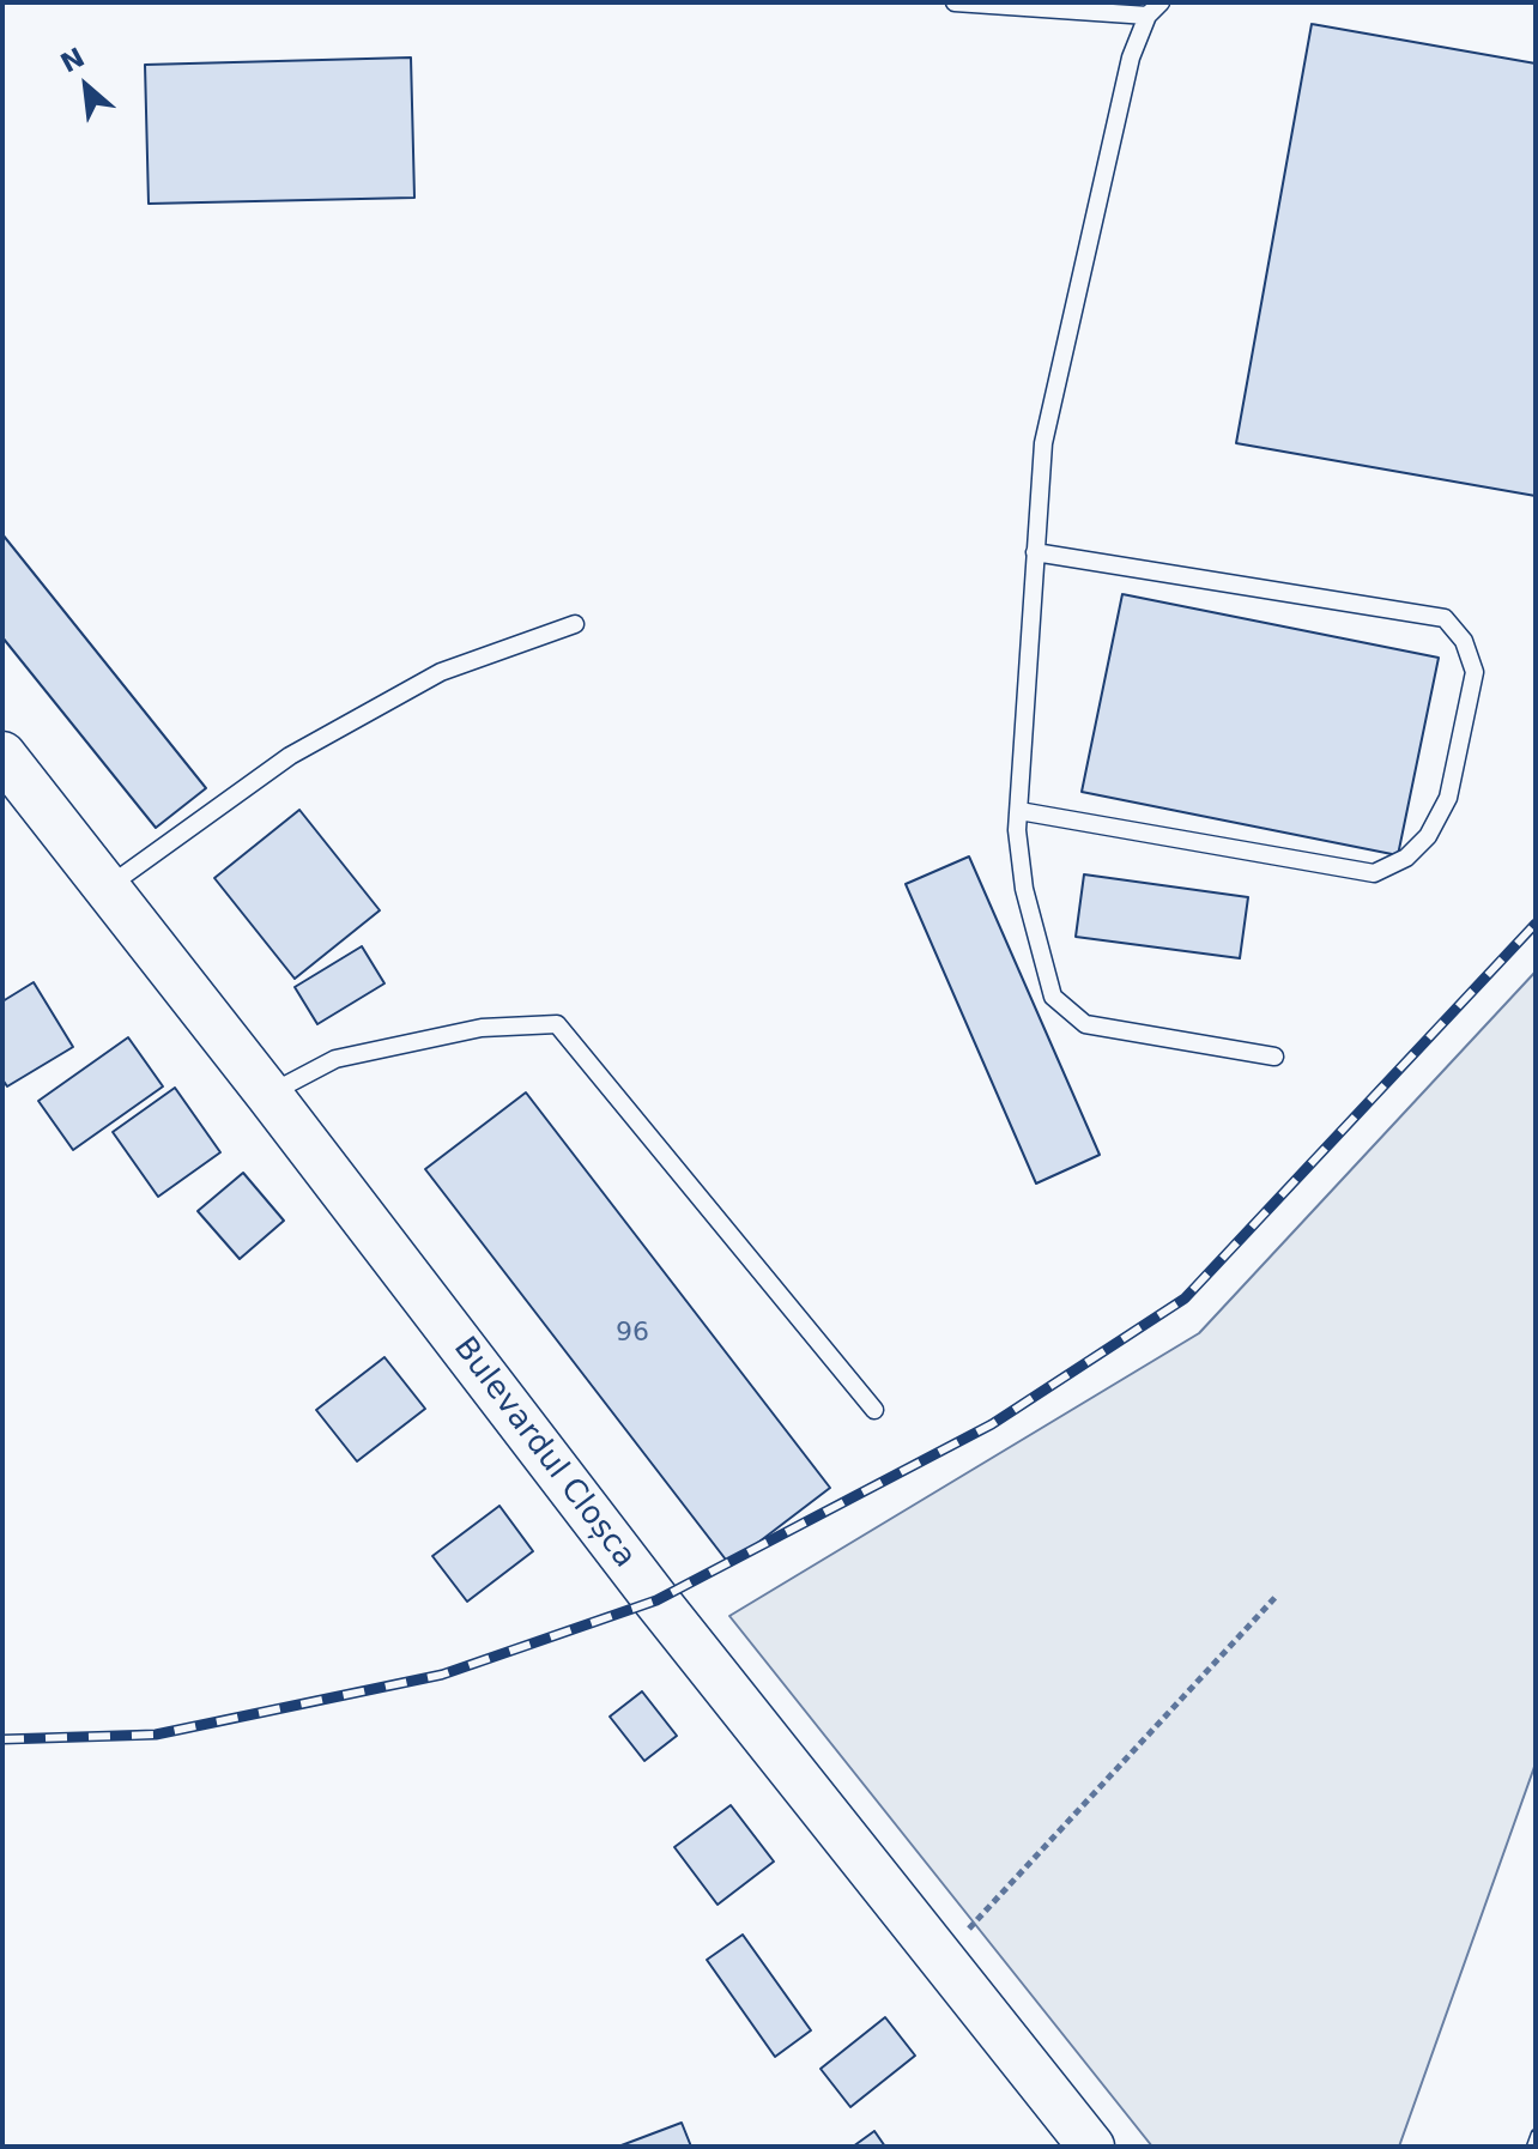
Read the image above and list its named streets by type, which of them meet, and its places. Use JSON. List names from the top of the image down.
{
  "streets": {
    "main road": ["Bulevardul Cloșca"]
  },
  "house_numbers": ["96"],
  "north": "top left"
}
